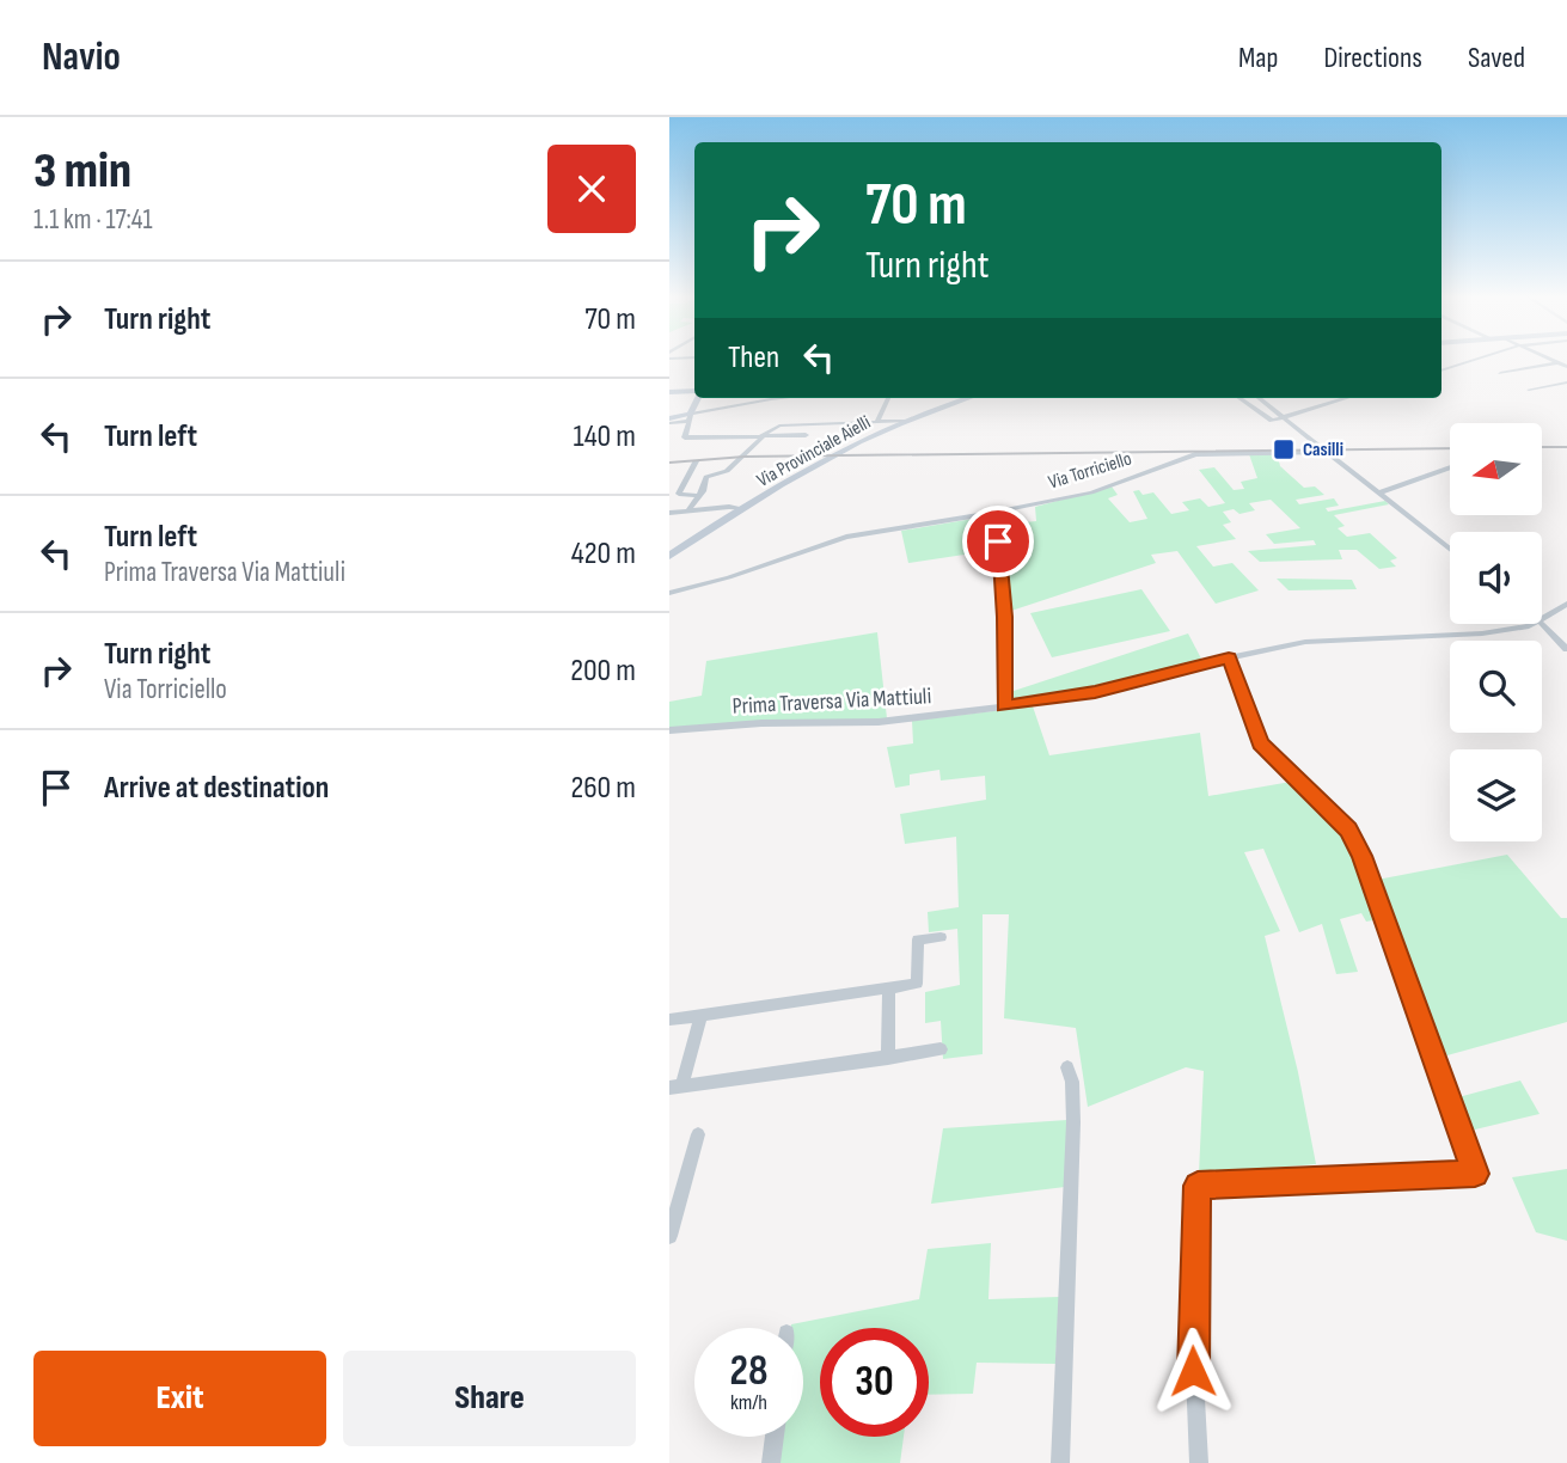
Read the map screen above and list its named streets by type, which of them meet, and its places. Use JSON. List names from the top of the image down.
{
  "streets": {
    "street": ["Via Provinciale Aielli", "Via Torriciello", "Prima Traversa Via Mattiuli"]
  },
  "places": {
    "transit": ["Casilli"]
  },
  "north": "left",
  "page": {
    "header": "Navio",
    "nav": ["Map", "Directions", "Saved"],
    "heading": ["3 min", "1.1 km · 17:41"],
    "turn": ["70 m", "Turn right"],
    "list": [
      {
        "name": "Turn right",
        "value": "70 m"
      },
      {
        "name": "Turn left",
        "value": "140 m"
      },
      {
        "name": "Turn left",
        "note": "Prima Traversa Via Mattiuli",
        "value": "420 m"
      },
      {
        "name": "Turn right",
        "note": "Via Torriciello",
        "value": "200 m"
      },
      {
        "name": "Arrive at destination",
        "value": "260 m"
      }
    ],
    "then": "Then",
    "speed": "28 km/h",
    "limit": "30",
    "buttons": ["Exit", "Share"]
  }
}
